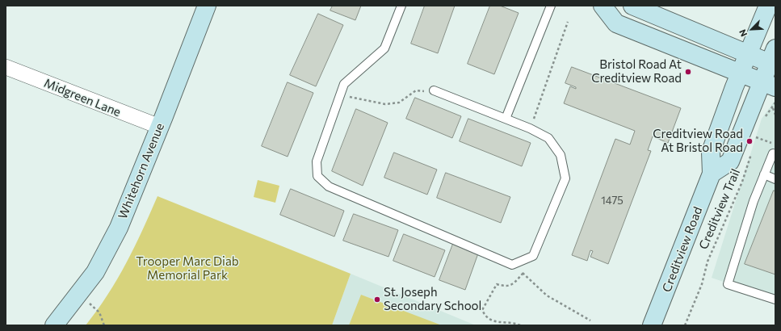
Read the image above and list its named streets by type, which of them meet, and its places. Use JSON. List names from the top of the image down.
{
  "streets": {
    "street": ["Midgreen Lane", "Whitehorn Avenue", "Creditview Road"],
    "path": ["Creditview Trail"]
  },
  "crossings": [
    ["Midgreen Lane", "Whitehorn Avenue"]
  ],
  "parks": ["Trooper Marc Diab Memorial Park"],
  "places": ["Bristol Road At Creditview Road", "Creditview Road At Bristol Road", "St. Joseph Secondary School"],
  "house_numbers": ["1475"],
  "north": "bottom left"
}
